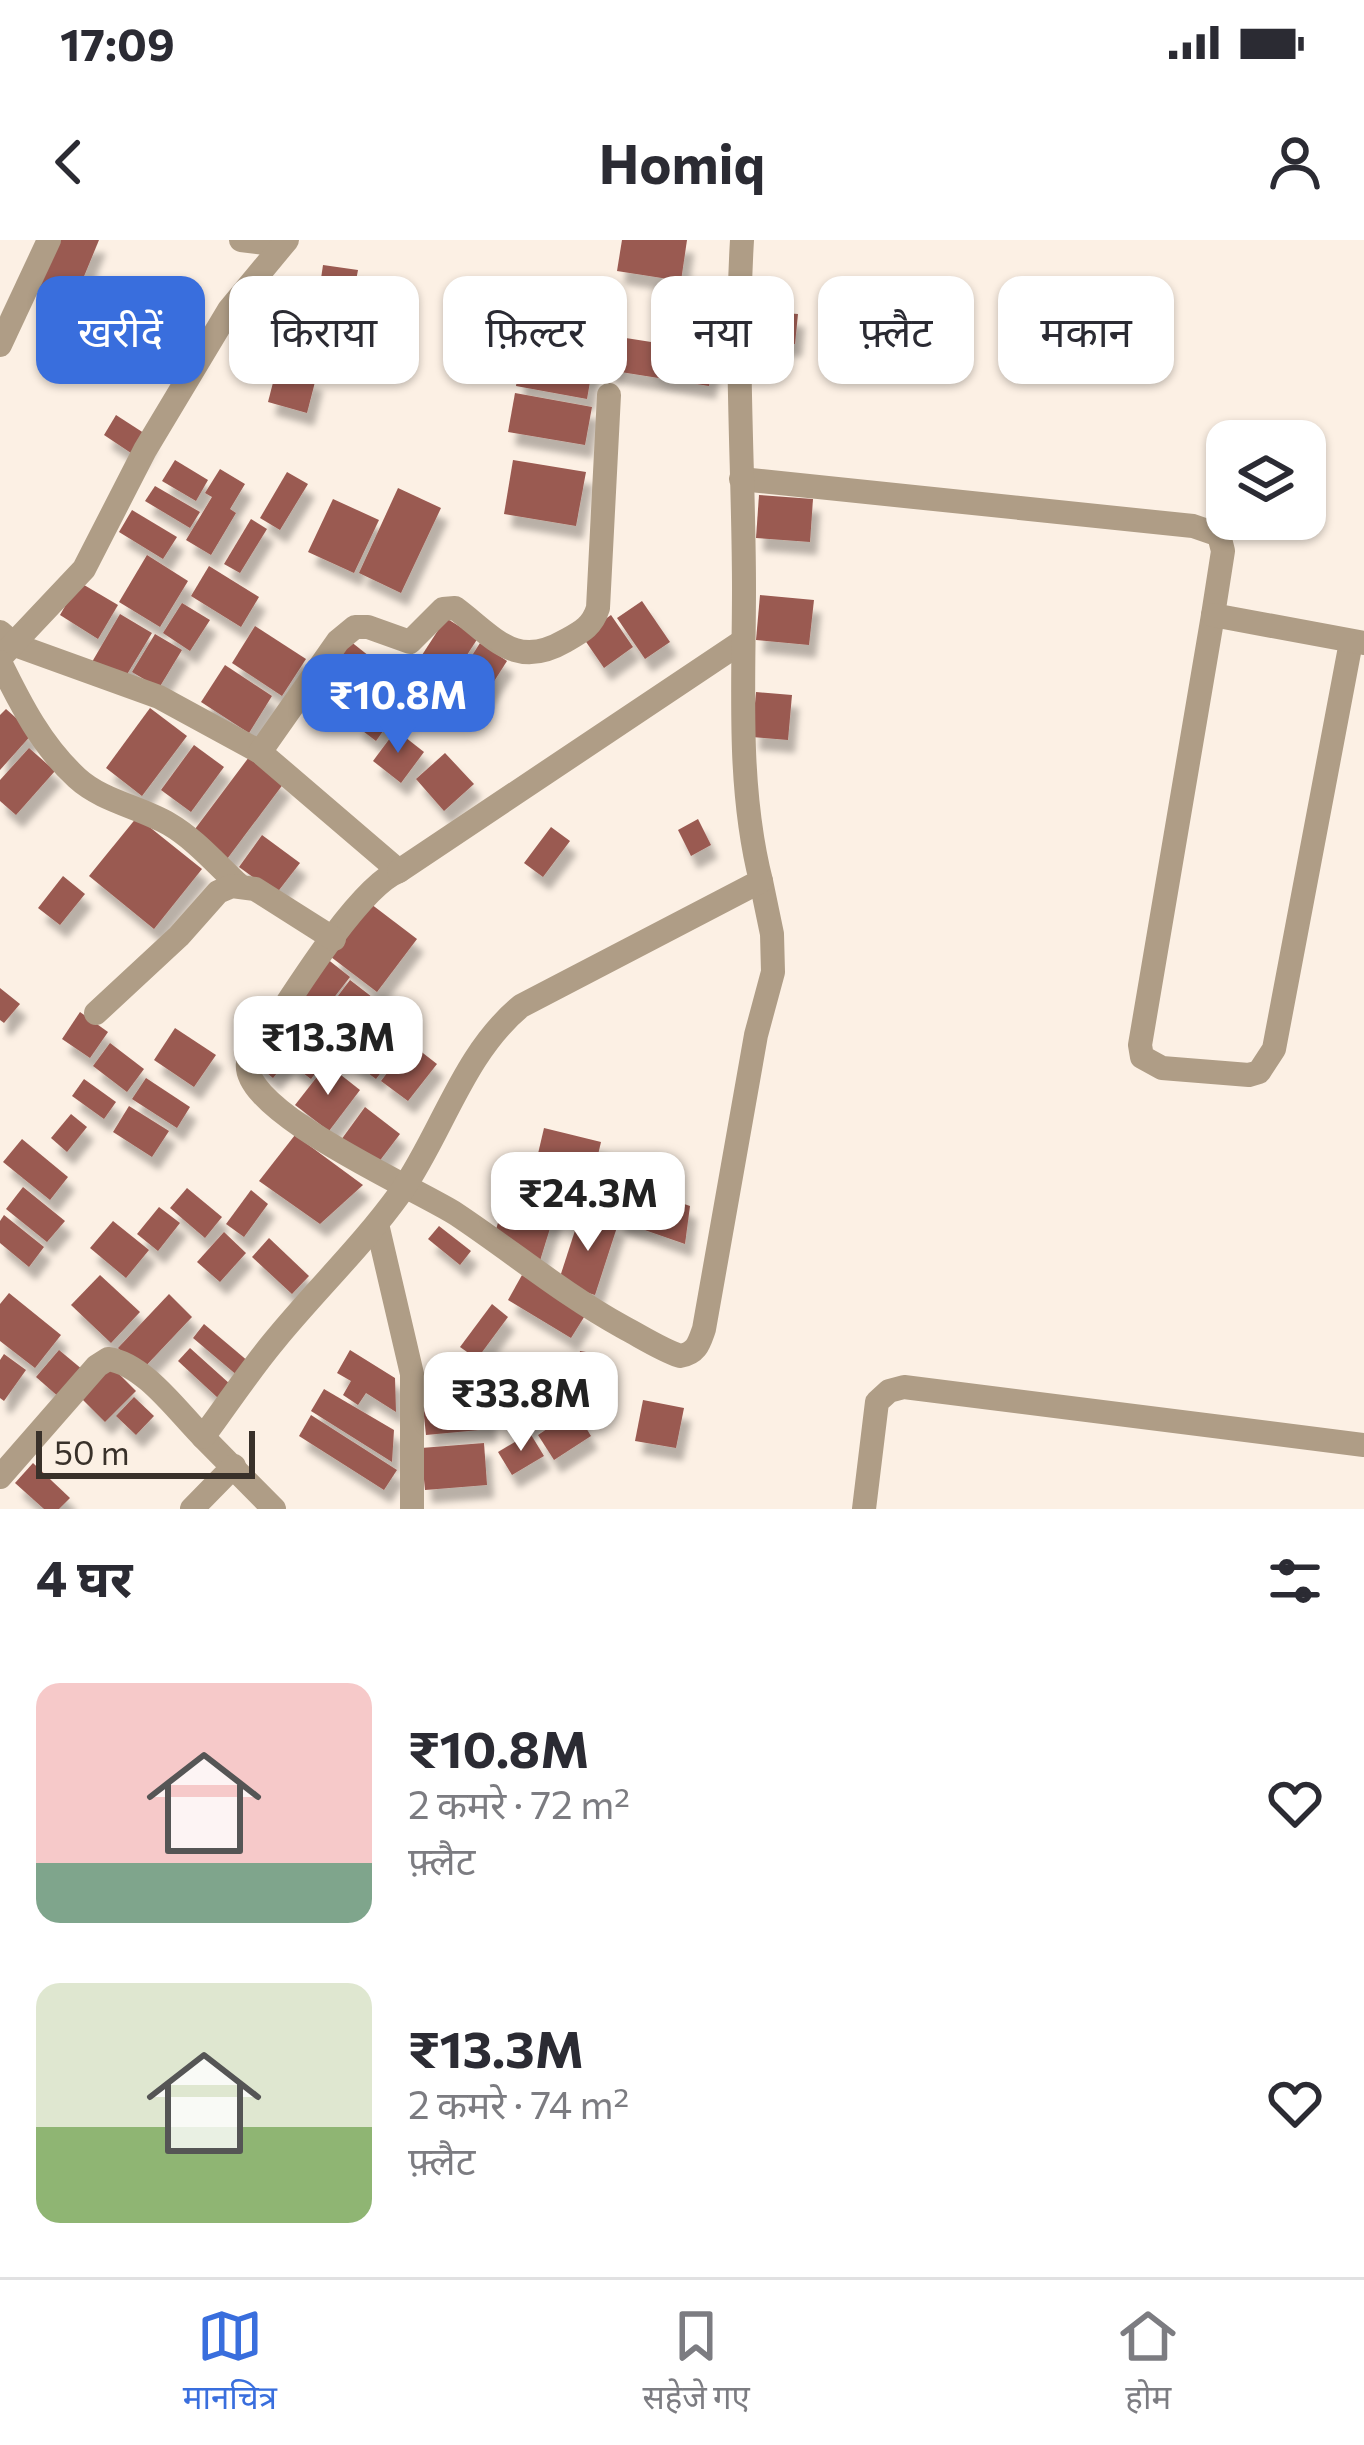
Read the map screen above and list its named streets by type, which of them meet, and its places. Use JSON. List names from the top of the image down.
{
  "scale_bar": "50 m",
  "page": {
    "status": "17:09",
    "header": "Homiq",
    "chip": [
      "खरीदें",
      "किराया",
      "फ़िल्टर",
      "नया",
      "फ़्लैट",
      "मकान"
    ],
    "price": [
      "₹10.8M",
      "₹13.3M",
      "₹24.3M",
      "₹33.8M"
    ],
    "scale": "50 m",
    "heading": "4 घर",
    "list": [
      {
        "name": "₹10.8M",
        "note": "2 कमरे · 72 m² · फ़्लैट"
      },
      {
        "name": "₹13.3M",
        "note": "2 कमरे · 74 m² · फ़्लैट"
      }
    ],
    "tabs": ["मानचित्र", "सहेजे गए", "होम"]
  }
}
